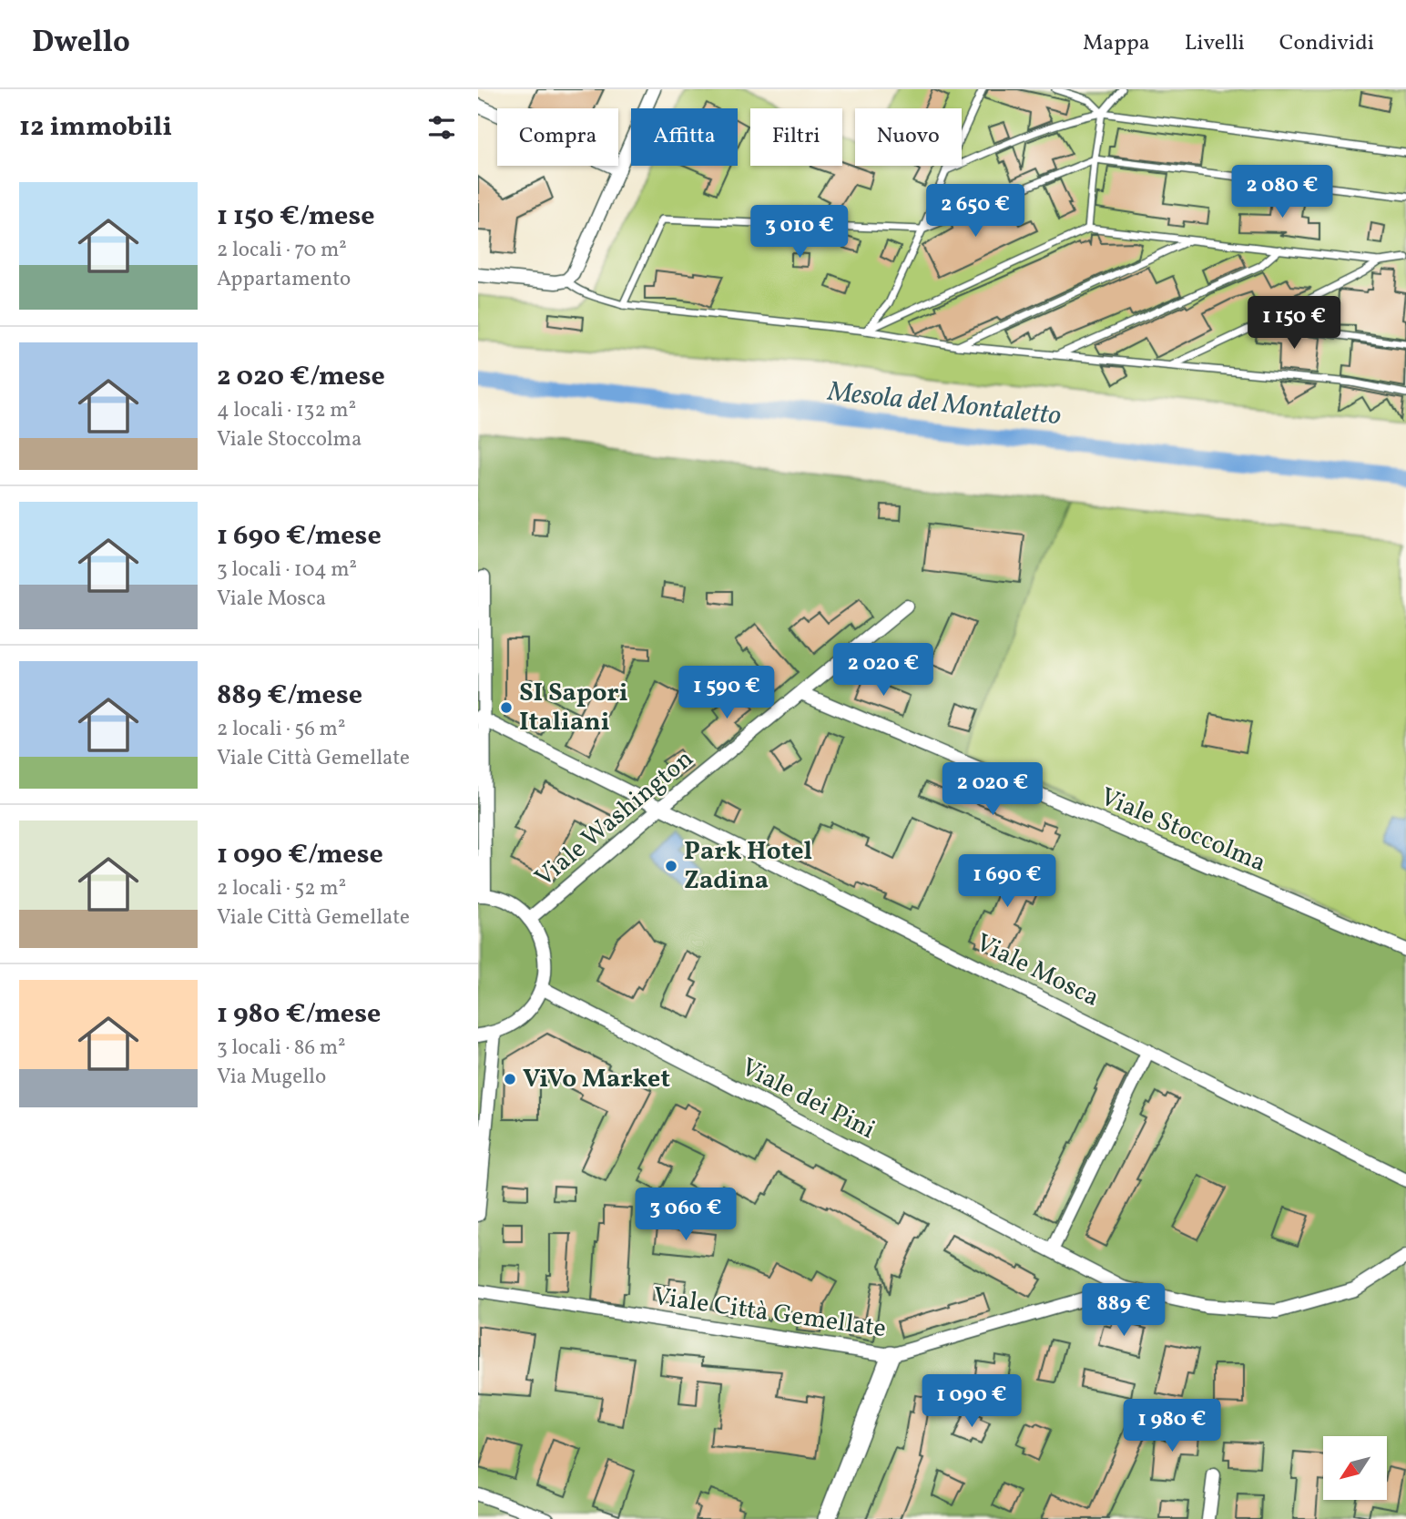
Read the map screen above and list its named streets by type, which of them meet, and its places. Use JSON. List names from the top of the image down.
{
  "streets": {
    "street": [
      "Viale Washington",
      "Viale Stoccolma",
      "Viale Mosca",
      "Viale dei Pini",
      "Viale Città Gemellate"
    ]
  },
  "crossings": [
    ["Viale Washington", "Viale Stoccolma"],
    ["Viale Washington", "Viale Mosca"],
    ["Viale dei Pini", "Viale Città Gemellate"]
  ],
  "water": ["Mesola del Montaletto"],
  "places": ["SI Sapori Italiani", "Park Hotel Zadina", "ViVo Market"],
  "north": "bottom left",
  "page": {
    "header": "Dwello",
    "nav": ["Mappa", "Livelli", "Condividi"],
    "heading": "12 immobili",
    "chip": [
      "Compra",
      "Affitta",
      "Filtri",
      "Nuovo"
    ],
    "price": [
      "2 080 €",
      "2 650 €",
      "3 010 €",
      "1 150 €",
      "2 020 €",
      "1 590 €",
      "2 020 €",
      "1 690 €",
      "3 060 €",
      "889 €",
      "1 090 €",
      "1 980 €"
    ],
    "list": [
      {
        "name": "1 150 €/mese",
        "note": "2 locali · 70 m² · Appartamento"
      },
      {
        "name": "2 020 €/mese",
        "note": "4 locali · 132 m² · Viale Stoccolma"
      },
      {
        "name": "1 690 €/mese",
        "note": "3 locali · 104 m² · Viale Mosca"
      },
      {
        "name": "889 €/mese",
        "note": "2 locali · 56 m² · Viale Città Gemellate"
      },
      {
        "name": "1 090 €/mese",
        "note": "2 locali · 52 m² · Viale Città Gemellate"
      },
      {
        "name": "1 980 €/mese",
        "note": "3 locali · 86 m² · Via Mugello"
      }
    ]
  }
}
